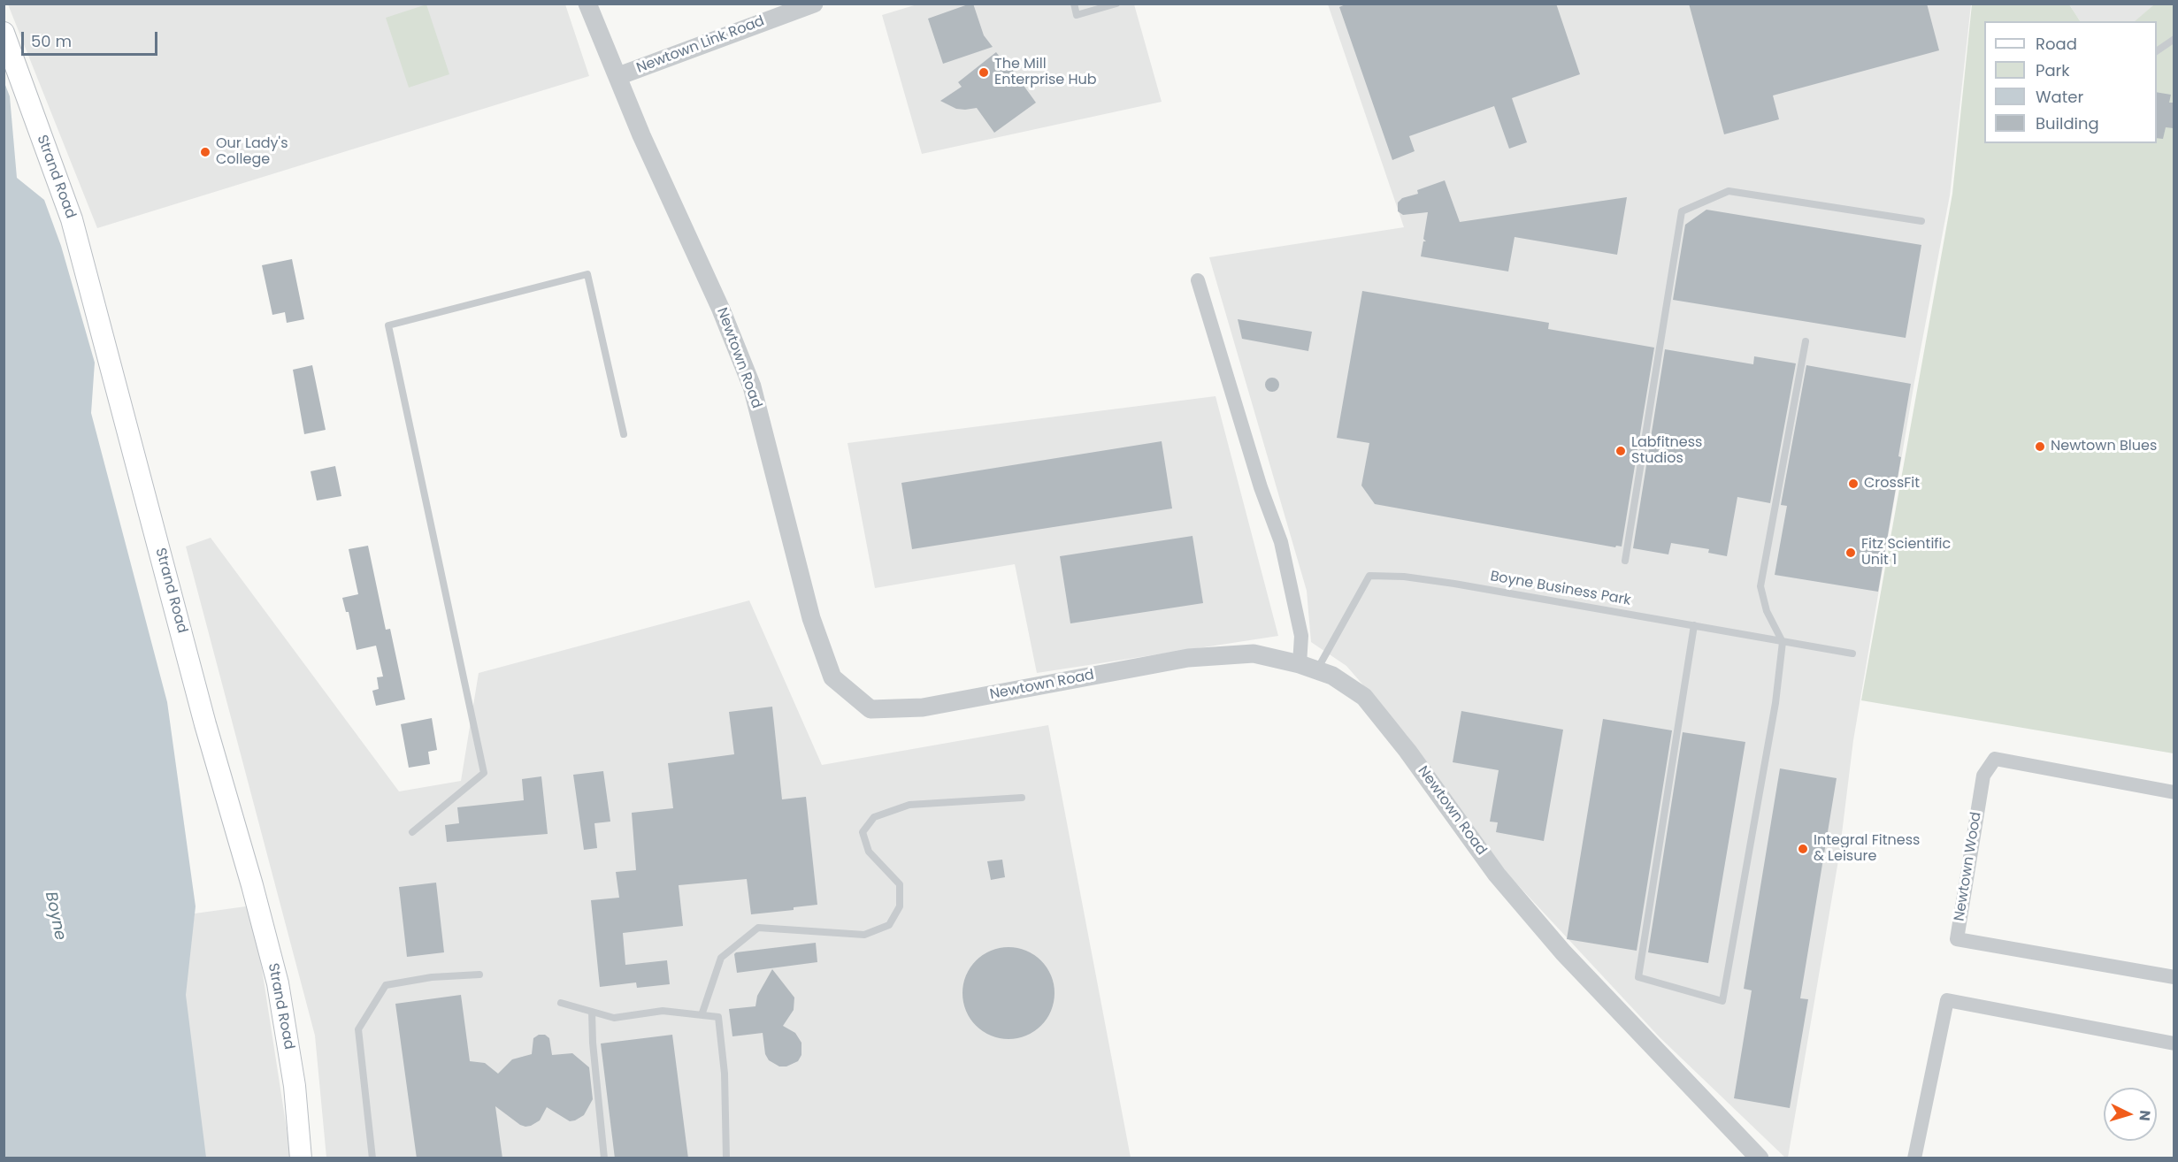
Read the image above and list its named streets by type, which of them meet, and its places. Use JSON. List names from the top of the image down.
{
  "streets": {
    "main road": ["Strand Road"],
    "street": ["Newtown Link Road", "Newtown Road", "Newtown Wood"],
    "lane": ["Boyne Business Park"]
  },
  "crossings": [
    ["Newtown Link Road", "Newtown Road"],
    ["Newtown Road", "Boyne Business Park"]
  ],
  "water": ["Boyne"],
  "places": [
    "The Mill Enterprise Hub",
    "Our Lady's College",
    "Newtown Blues",
    "Labfitness Studios",
    "CrossFit",
    "Fitz Scientific Unit 1",
    "Integral Fitness & Leisure"
  ],
  "legend": [
    "Road",
    "Park",
    "Water",
    "Building"
  ],
  "scale_bar": "50 m",
  "north": "right"
}
